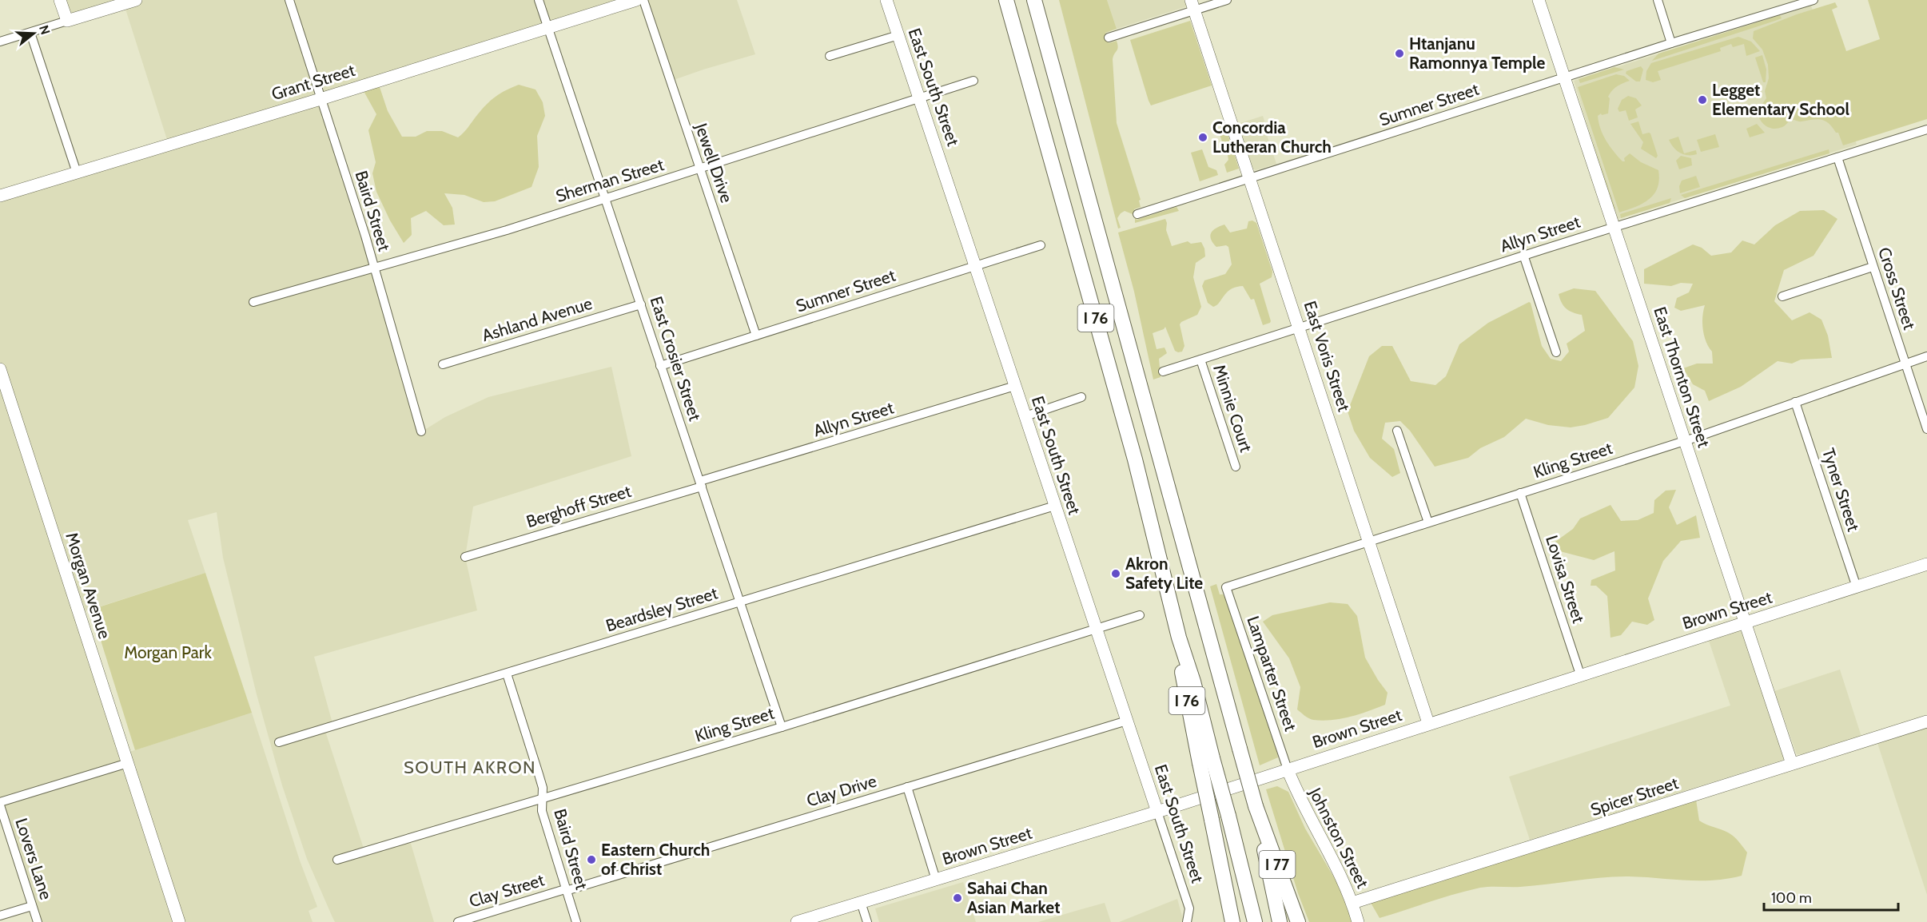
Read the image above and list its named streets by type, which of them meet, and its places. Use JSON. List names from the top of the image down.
{
  "streets": {
    "highway": ["I 76", "I 77"],
    "main road": [
      "Grant Street",
      "East South Street",
      "East Voris Street",
      "East Thornton Street",
      "Morgan Avenue",
      "Brown Street",
      "Spicer Street",
      "Johnston Street"
    ],
    "street": [
      "Sumner Street",
      "Jewell Drive",
      "Sherman Street",
      "Baird Street",
      "Allyn Street",
      "Cross Street",
      "Ashland Avenue",
      "East Crosier Street",
      "Minnie Court",
      "Kling Street",
      "Tyner Street",
      "Berghoff Street",
      "Lovisa Street",
      "Beardsley Street",
      "Lamparter Street",
      "Clay Drive",
      "Lovers Lane",
      "Clay Street"
    ]
  },
  "crossings": [
    ["Grant Street", "Baird Street"],
    ["Grant Street", "East Crosier Street"],
    ["East South Street", "Sumner Street"],
    ["East South Street", "Sherman Street"],
    ["East South Street", "Allyn Street"],
    ["East South Street", "Kling Street"],
    ["East South Street", "Beardsley Street"],
    ["East South Street", "Brown Street"],
    ["East South Street", "Clay Drive"],
    ["Sumner Street", "Jewell Drive"],
    ["Sumner Street", "East Voris Street"],
    ["Sumner Street", "East Crosier Street"],
    ["Sumner Street", "East Thornton Street"],
    ["Jewell Drive", "Sherman Street"],
    ["Sherman Street", "Baird Street"],
    ["Sherman Street", "East Crosier Street"],
    ["Baird Street", "Kling Street"],
    ["Baird Street", "Beardsley Street"],
    ["Baird Street", "Clay Drive"],
    ["Baird Street", "Clay Street"],
    ["Allyn Street", "Cross Street"],
    ["Allyn Street", "East Voris Street"],
    ["Allyn Street", "East Crosier Street"],
    ["Allyn Street", "East Thornton Street"],
    ["Allyn Street", "Minnie Court"],
    ["Allyn Street", "Berghoff Street"],
    ["Cross Street", "Kling Street"],
    ["I 76", "I 77"],
    ["Ashland Avenue", "East Crosier Street"],
    ["East Voris Street", "Kling Street"],
    ["East Voris Street", "Brown Street"],
    ["East Crosier Street", "Kling Street"],
    ["East Crosier Street", "Berghoff Street"],
    ["East Crosier Street", "Beardsley Street"],
    ["East Thornton Street", "Kling Street"],
    ["East Thornton Street", "Brown Street"],
    ["East Thornton Street", "Spicer Street"],
    ["Kling Street", "Tyner Street"],
    ["Kling Street", "Lovisa Street"],
    ["Kling Street", "Lamparter Street"],
    ["Tyner Street", "Brown Street"],
    ["Lovisa Street", "Brown Street"],
    ["Brown Street", "Lamparter Street"],
    ["Brown Street", "Johnston Street"],
    ["Lamparter Street", "Johnston Street"],
    ["Clay Drive", "Clay Street"],
    ["Spicer Street", "Johnston Street"]
  ],
  "districts": ["SOUTH AKRON"],
  "parks": ["Morgan Park"],
  "places": [
    "Htanjanu Ramonnya Temple",
    "Legget Elementary School",
    "Concordia Lutheran Church",
    "Akron Safety Lite",
    "Eastern Church of Christ",
    "Sahai Chan Asian Market"
  ],
  "scale_bar": "100 m",
  "north": "right"
}
